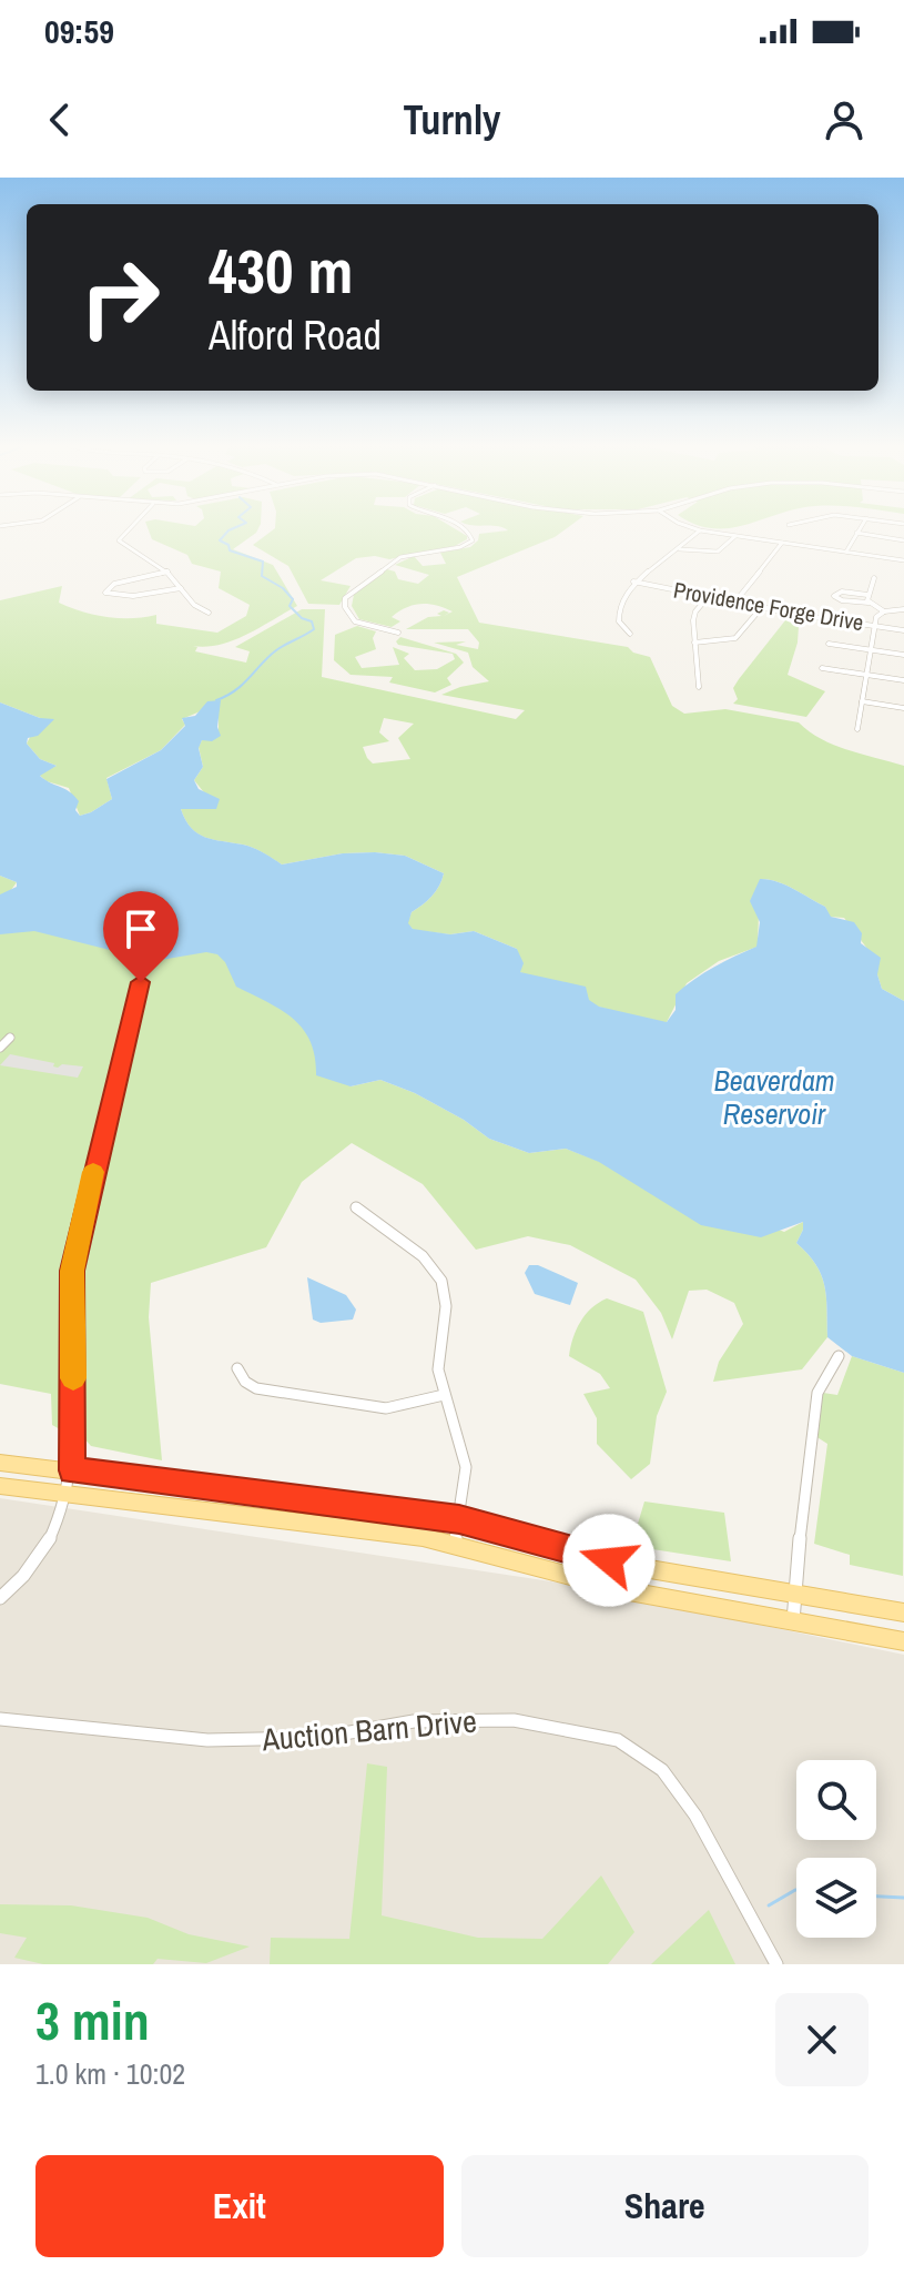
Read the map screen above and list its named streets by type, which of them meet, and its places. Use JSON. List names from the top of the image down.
{
  "streets": {
    "street": ["Providence Forge Drive", "Auction Barn Drive"]
  },
  "water": ["Beaverdam Reservoir"],
  "page": {
    "status": "09:59",
    "header": "Turnly",
    "turn": ["430 m", "Alford Road"],
    "heading": ["3 min", "1.0 km · 10:02"],
    "buttons": ["Exit", "Share"]
  }
}
